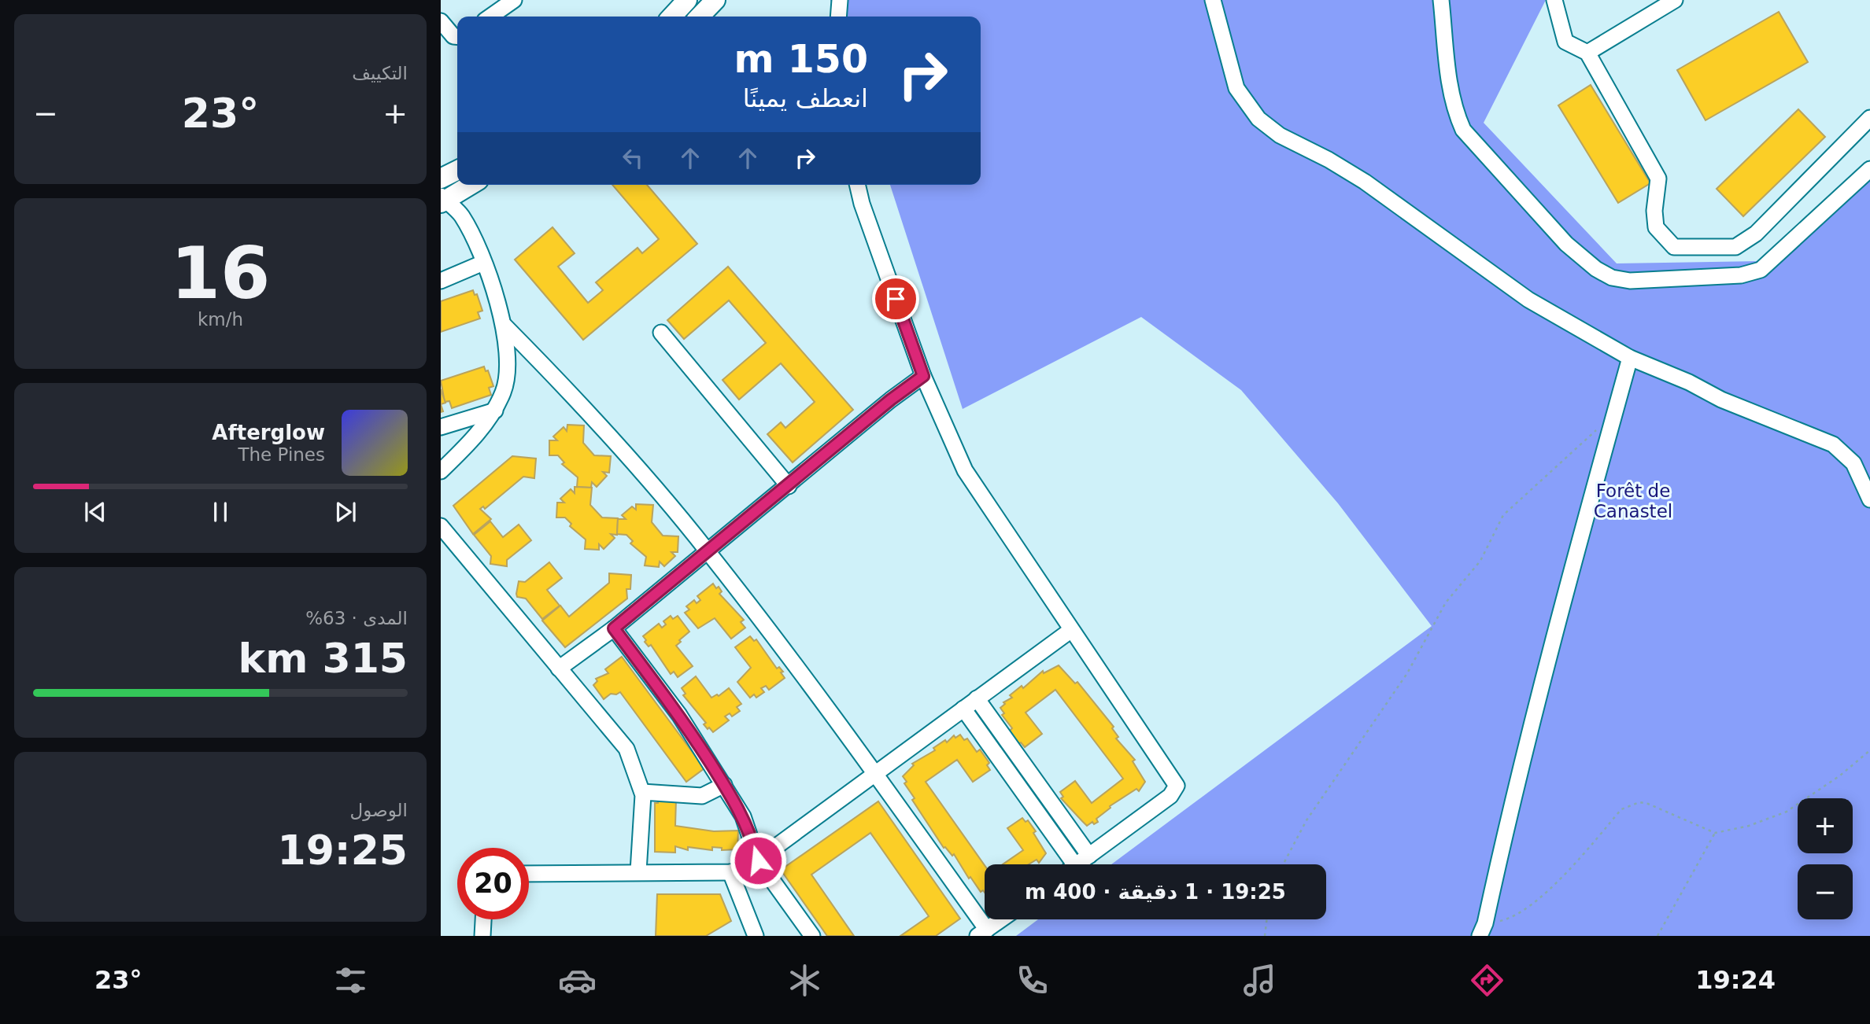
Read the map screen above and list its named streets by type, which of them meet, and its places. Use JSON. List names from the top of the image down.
{
  "parks": ["Forêt de Canastel"],
  "page": {
    "tile": [
      "التكييف",
      ["16", "km/h"],
      ["المدى · 63%", "315 km"],
      ["الوصول", "19:25"]
    ],
    "turn": ["150 m", "انعطف يمينًا"],
    "heat": ["−", "23°", "+"],
    "song": ["Afterglow", "The Pines"],
    "map_buttons": ["+", "−"],
    "limit": "20",
    "trip": "19:25 · 1 دقيقة · 400 m",
    "tabs": ["19:24", "23°"]
  }
}
